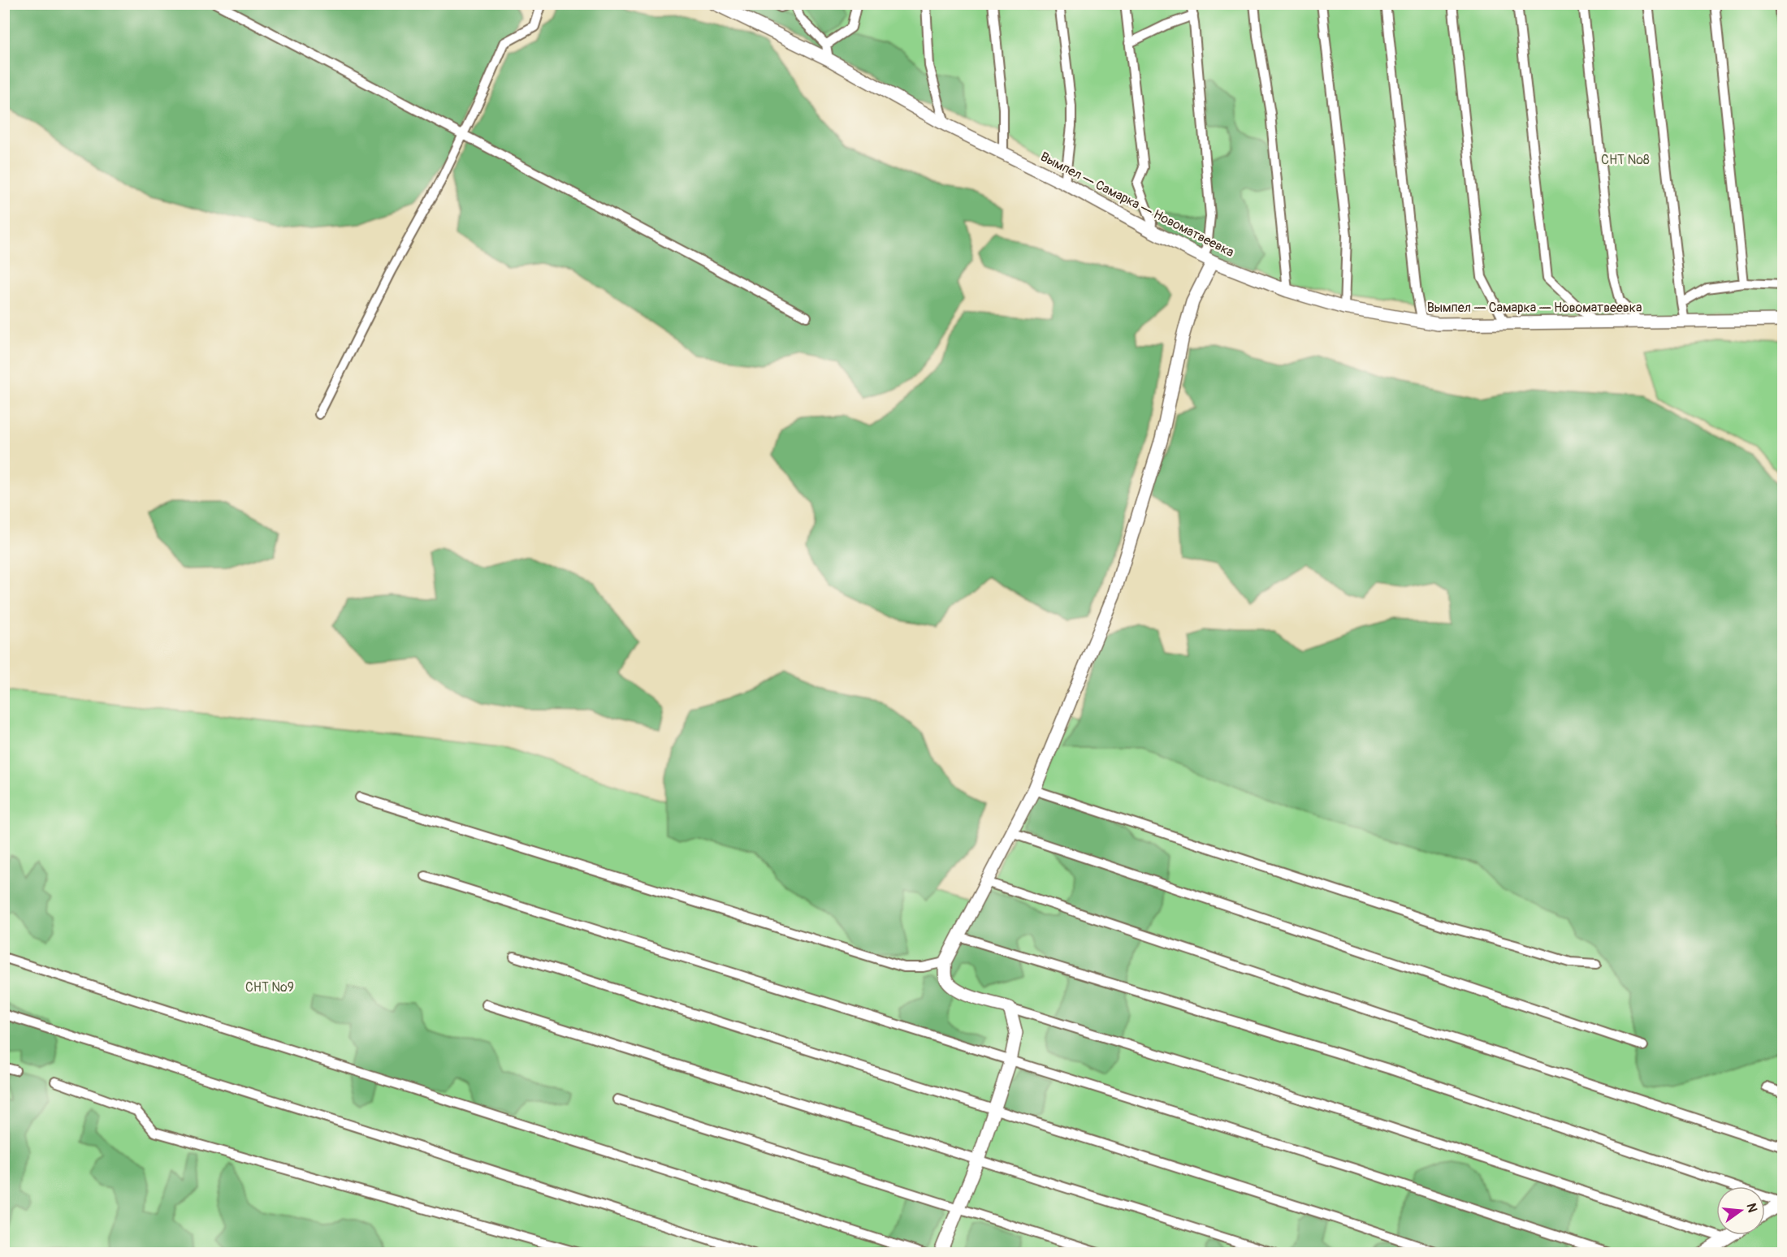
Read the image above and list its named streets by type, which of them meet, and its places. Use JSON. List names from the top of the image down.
{
  "streets": {
    "street": ["Вымпел — Самарка — Новоматвеевка"]
  },
  "parks": ["СНТ №8", "СНТ №9"],
  "north": "right"
}
